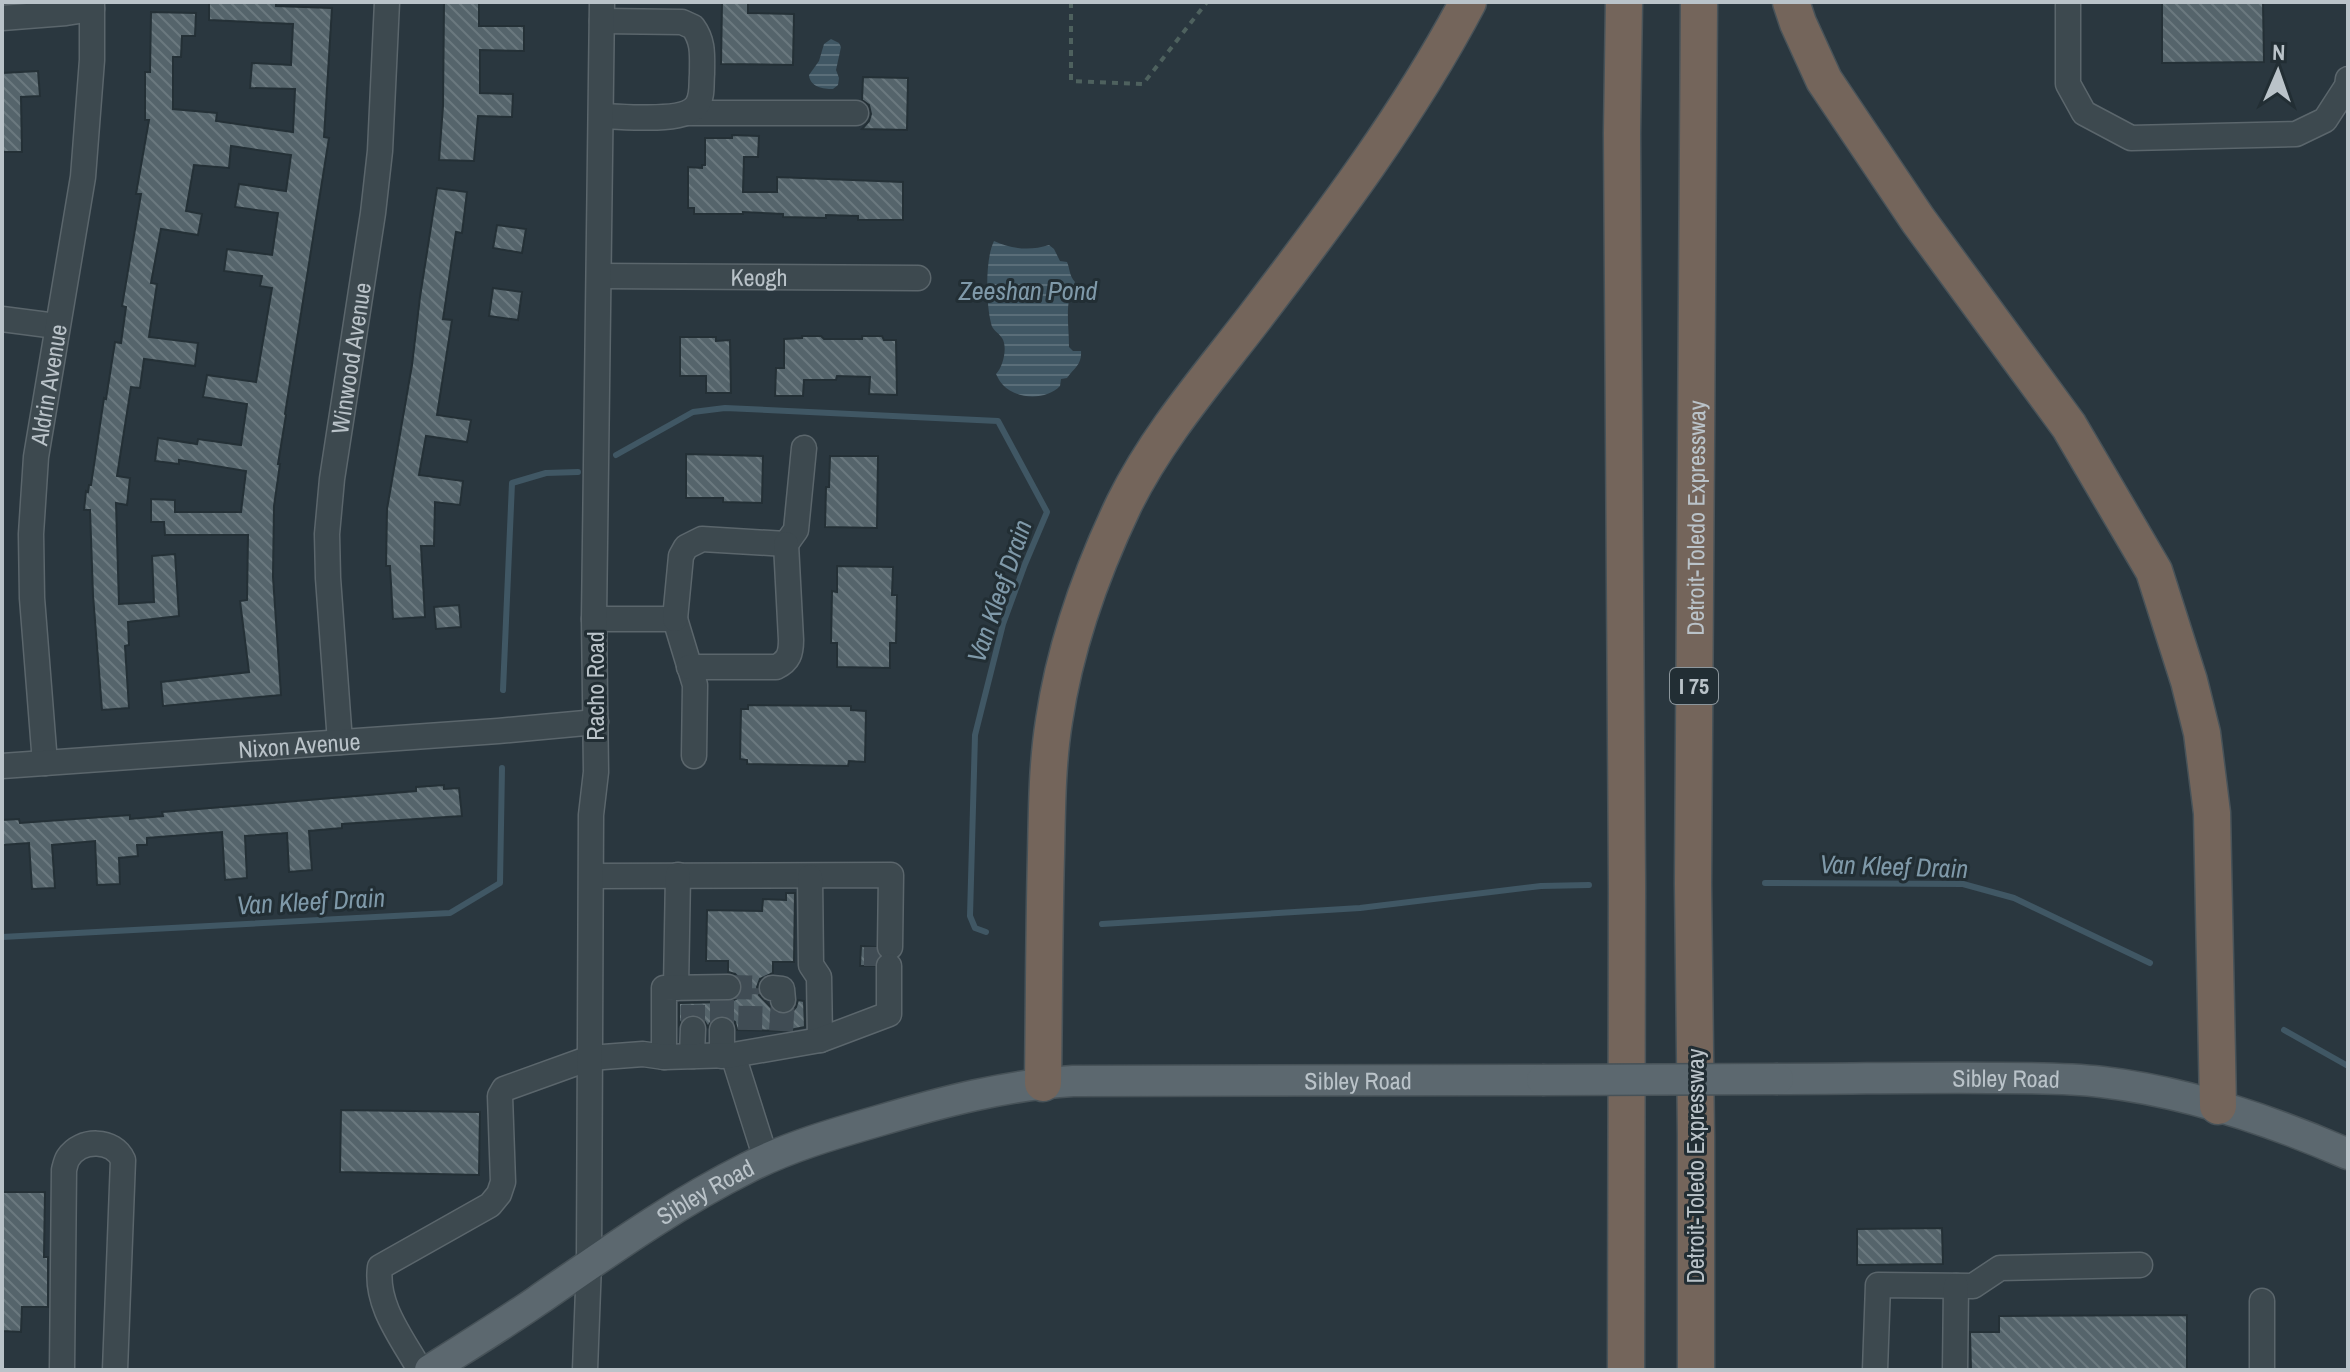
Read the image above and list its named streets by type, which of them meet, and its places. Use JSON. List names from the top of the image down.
{
  "streets": {
    "highway": ["Detroit-Toledo Expressway", "I 75"],
    "main road": ["Sibley Road"],
    "street": [
      "Keogh",
      "Winwood Avenue",
      "Aldrin Avenue",
      "Racho Road",
      "Nixon Avenue"
    ]
  },
  "crossings": [
    ["Keogh", "Racho Road"],
    ["Winwood Avenue", "Nixon Avenue"],
    ["Aldrin Avenue", "Nixon Avenue"],
    ["Racho Road", "Nixon Avenue"],
    ["Racho Road", "Sibley Road"]
  ],
  "water": ["Zeeshan Pond", "Van Kleef Drain"],
  "north": "top"
}
